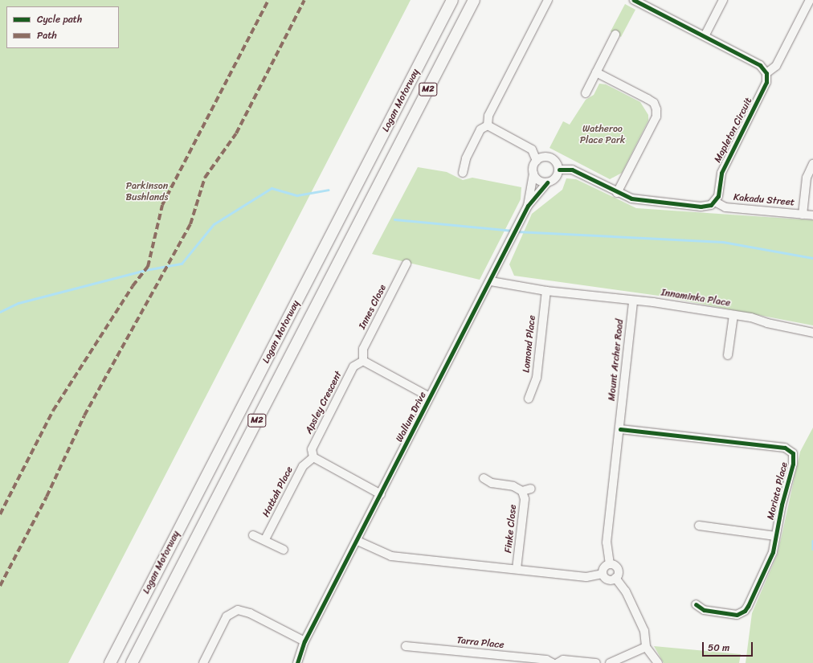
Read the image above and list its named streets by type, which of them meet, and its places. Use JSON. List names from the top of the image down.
{
  "streets": {
    "highway": ["M2", "Logan Motorway"],
    "street": [
      "Mapleton Circuit",
      "Kakadu Street",
      "Innaminka Place",
      "Innes Close",
      "Lomond Place",
      "Mount Archer Road",
      "Apsley Crescent",
      "Wallum Drive",
      "Moriata Place",
      "Hattah Place",
      "Finke Close",
      "Tarra Place"
    ]
  },
  "crossings": [
    ["Mapleton Circuit", "Kakadu Street"],
    ["Innaminka Place", "Mount Archer Road"],
    ["Innes Close", "Apsley Crescent"],
    ["Mount Archer Road", "Moriata Place"],
    ["Apsley Crescent", "Hattah Place"]
  ],
  "parks": ["Watheroo Place Park", "Parkinson Bushlands"],
  "legend": ["Cycle path", "Path"],
  "scale_bar": "50 m"
}
